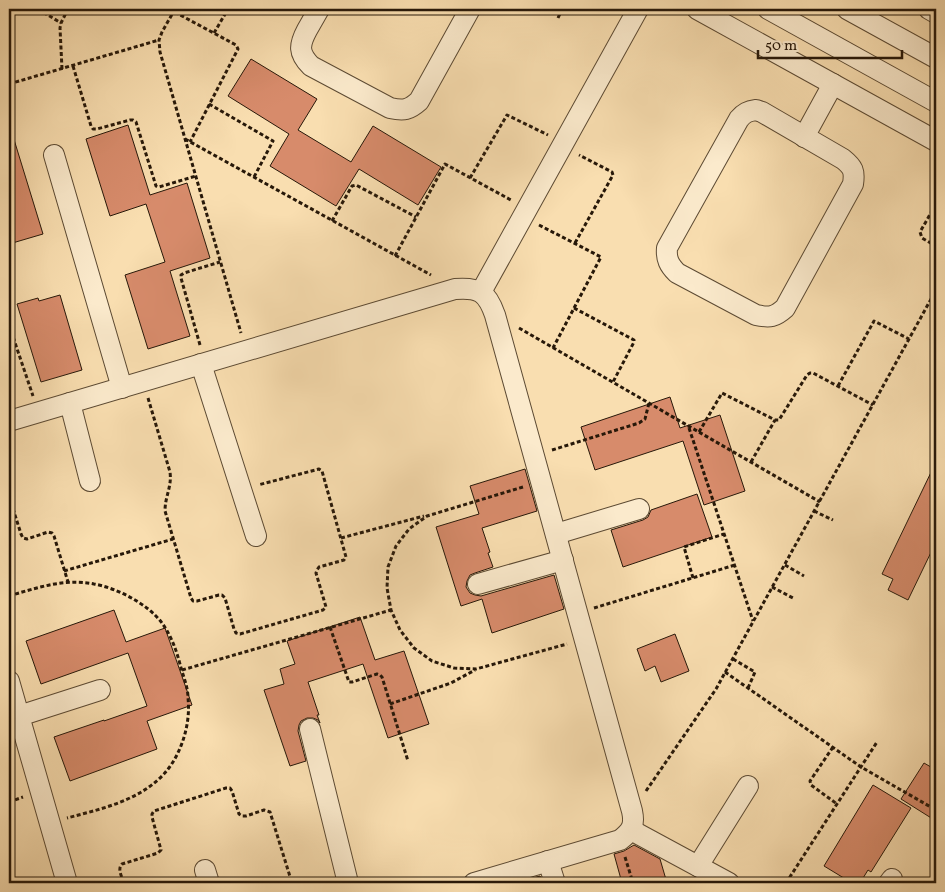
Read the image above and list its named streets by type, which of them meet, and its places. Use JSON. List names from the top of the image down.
{
  "scale_bar": "50 m"
}
